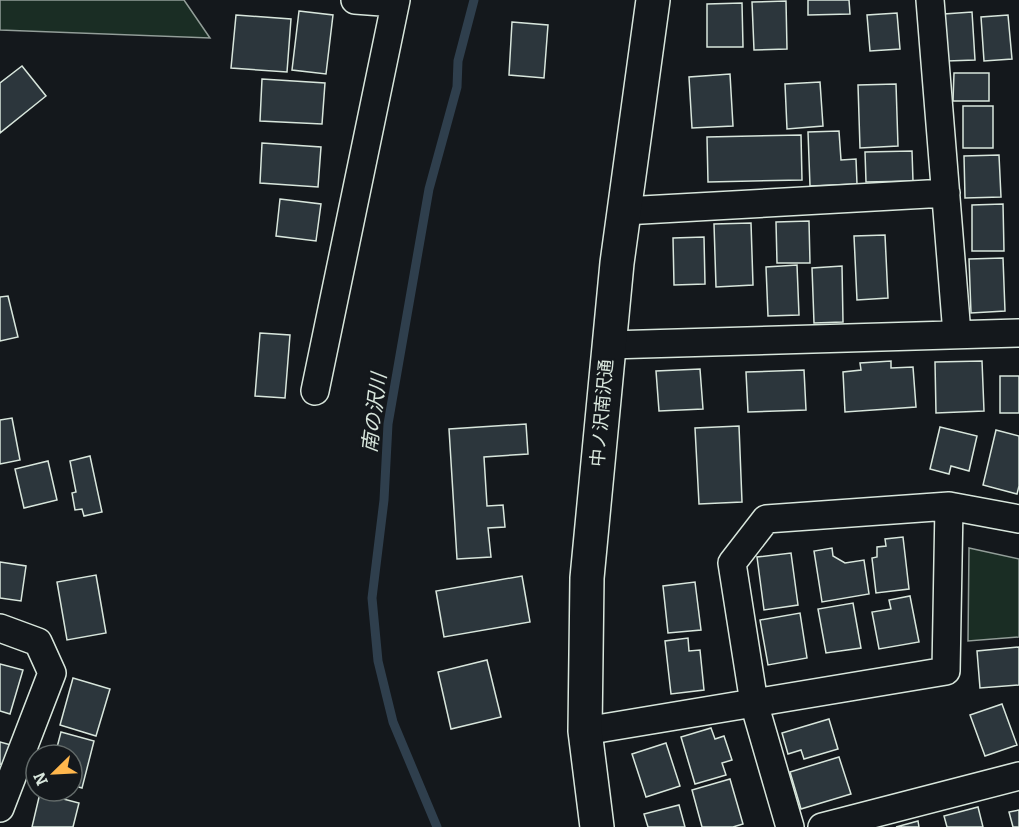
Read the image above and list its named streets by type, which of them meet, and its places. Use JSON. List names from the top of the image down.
{
  "streets": {
    "street": ["中ノ沢南沢通"]
  },
  "water": ["南の沢川"],
  "north": "bottom left"
}
